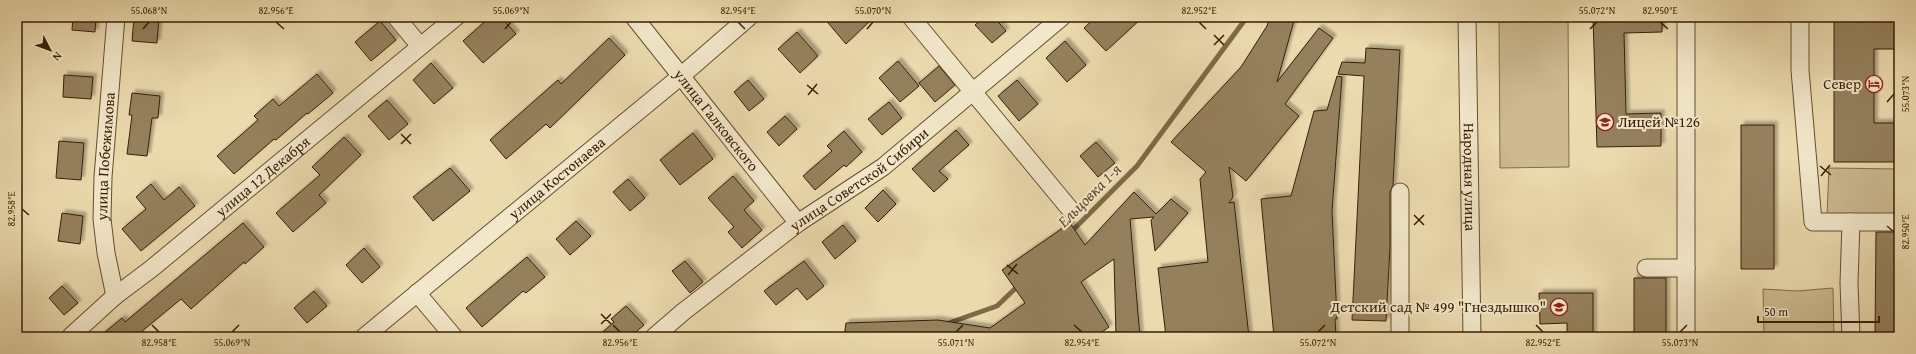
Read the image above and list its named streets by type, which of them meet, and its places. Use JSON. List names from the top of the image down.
{
  "streets": {
    "street": [
      "улица Галковского",
      "улица Побежимова",
      "улица 12 Декабря",
      "Народная улица",
      "улица Костонаева",
      "улица Советской Сибири"
    ]
  },
  "crossings": [
    ["улица Галковского", "улица Костонаева"],
    ["улица Галковского", "улица Советской Сибири"],
    ["улица Побежимова", "улица 12 Декабря"]
  ],
  "water": ["Ельцовка 1-я"],
  "places": {
    "hotel": ["Север"],
    "school or university": ["Лицей №126", "Детский сад № 499 \"Гнездышко\""]
  },
  "scale_bar": "50 m",
  "north": "bottom right",
  "coordinates": [
    "55.068°N",
    "82.956°E",
    "55.069°N",
    "82.954°E",
    "55.070°N",
    "82.952°E",
    "55.072°N",
    "82.950°E",
    "55.073°N",
    "82.958°E",
    "55.071°N"
  ]
}
